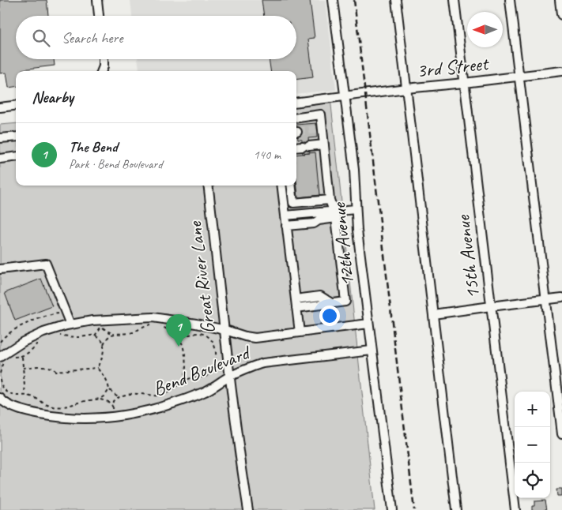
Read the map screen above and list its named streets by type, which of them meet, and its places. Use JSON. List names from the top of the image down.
{
  "streets": {
    "street": [
      "3rd Street",
      "12th Avenue",
      "15th Avenue",
      "Great River Lane",
      "Bend Boulevard"
    ]
  },
  "crossings": [
    ["3rd Street", "12th Avenue"],
    ["3rd Street", "15th Avenue"],
    ["12th Avenue", "Bend Boulevard"],
    ["Great River Lane", "Bend Boulevard"]
  ],
  "north": "left",
  "page": {
    "search": "Search here",
    "heading": "Nearby",
    "list": [
      {
        "mark": "1",
        "name": "The Bend",
        "note": "Park · Bend Boulevard",
        "value": "140 m"
      }
    ],
    "pins": "1",
    "map_buttons": ["+", "−"]
  }
}
